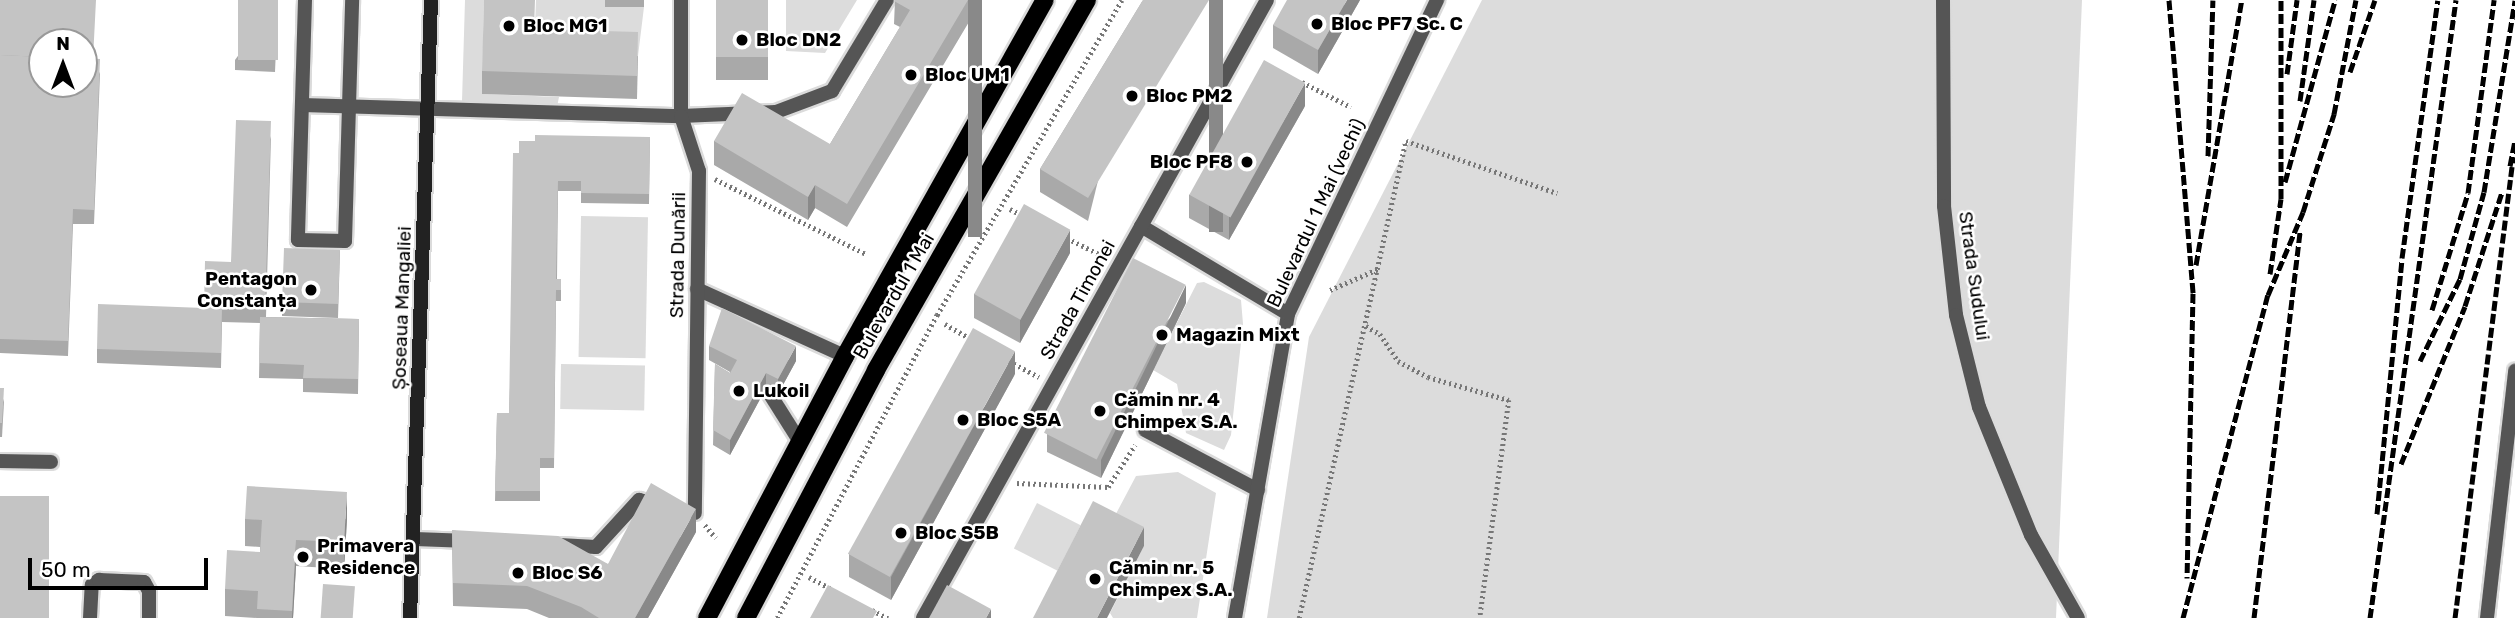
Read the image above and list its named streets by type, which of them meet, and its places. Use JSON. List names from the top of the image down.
{
  "streets": {
    "main road": ["Bulevardul 1 Mai"],
    "street": [
      "Bulevardul 1 Mai (vechi)",
      "Strada Dunării",
      "Strada Sudului",
      "Strada Timonei",
      "Șoseaua Mangaliei"
    ]
  },
  "places": [
    "Bloc PF7 Sc. C",
    "Bloc MG1",
    "Bloc DN2",
    "Bloc UM1",
    "Bloc PM2",
    "Bloc PF8",
    "Pentagon Constanța",
    "Magazin Mixt",
    "Lukoil",
    "Cămin nr. 4 Chimpex S.A.",
    "Bloc S5A",
    "Bloc S5B",
    "Primavera Residence",
    "Bloc S6",
    "Cămin nr. 5 Chimpex S.A."
  ],
  "scale_bar": "50 m",
  "north": "top"
}
